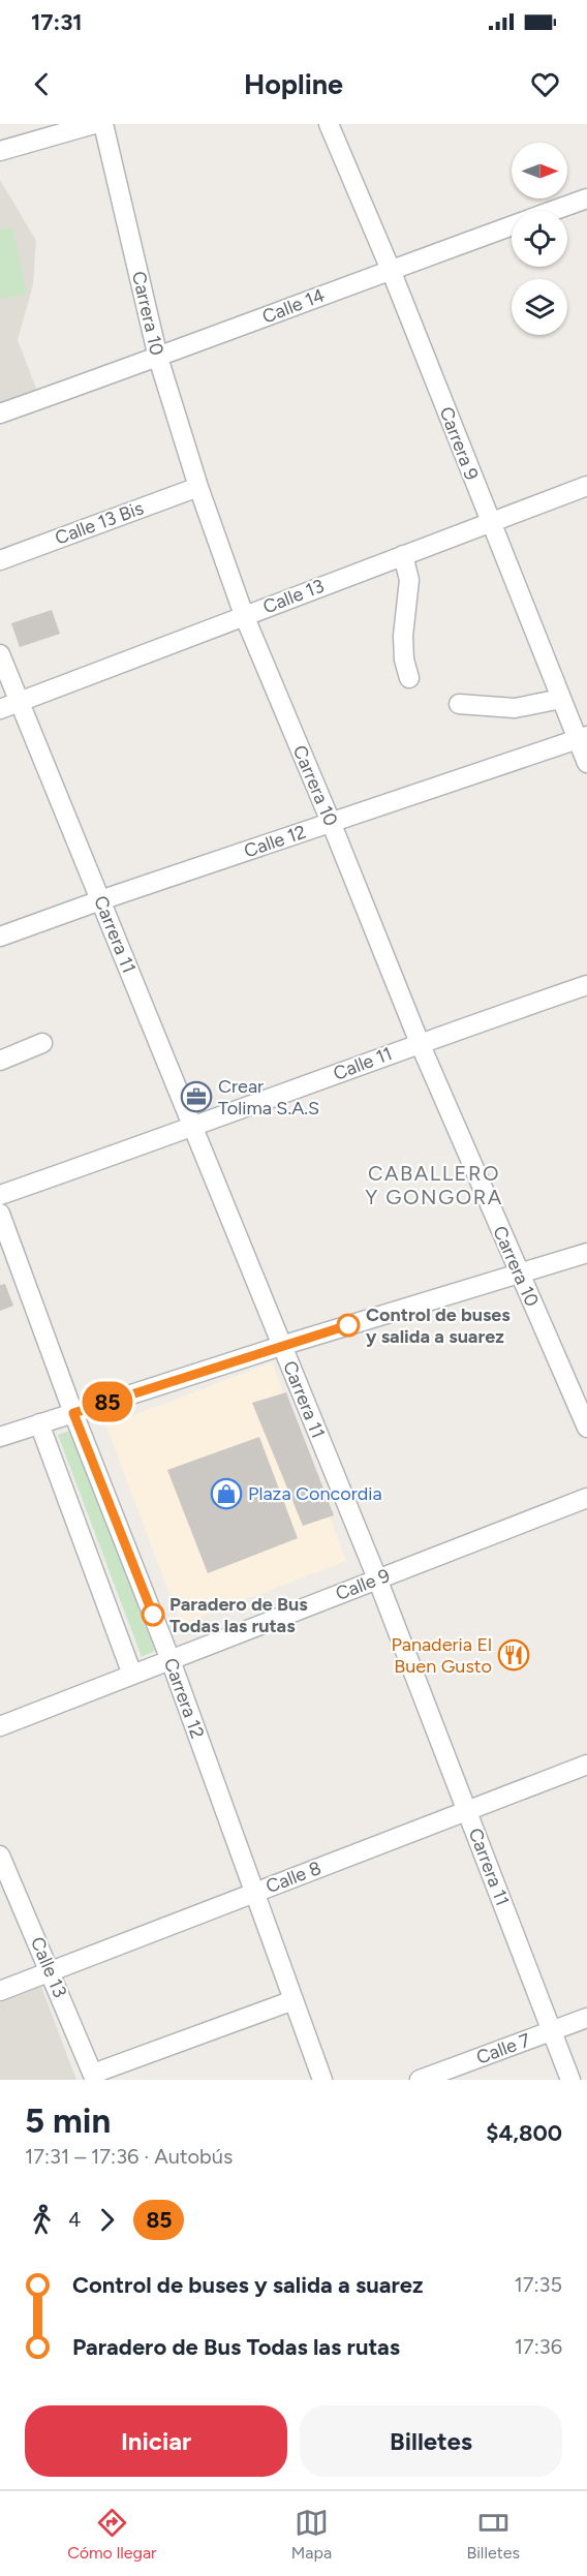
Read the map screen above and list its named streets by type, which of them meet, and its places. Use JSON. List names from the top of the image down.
{
  "streets": {
    "street": [
      "Calle 14",
      "Carrera 10",
      "Carrera 9",
      "Calle 13 Bis",
      "Calle 13",
      "Calle 12",
      "Carrera 11",
      "Calle 11",
      "Calle 9",
      "Carrera 12",
      "Calle 8",
      "Calle 7"
    ]
  },
  "crossings": [
    ["Calle 14", "Carrera 10"],
    ["Calle 14", "Carrera 9"],
    ["Carrera 10", "Calle 13 Bis"],
    ["Carrera 10", "Calle 13"],
    ["Carrera 10", "Calle 12"],
    ["Carrera 10", "Calle 11"],
    ["Carrera 9", "Calle 13"],
    ["Carrera 9", "Calle 12"],
    ["Calle 13", "Carrera 11"],
    ["Calle 13", "Calle 8"],
    ["Calle 12", "Carrera 11"],
    ["Carrera 11", "Calle 11"],
    ["Carrera 11", "Calle 9"],
    ["Carrera 11", "Calle 8"],
    ["Carrera 11", "Calle 7"],
    ["Calle 9", "Carrera 12"],
    ["Carrera 12", "Calle 8"]
  ],
  "districts": ["CABALLERO Y GONGORA"],
  "places": {
    "office": ["Crear Tolima S.A.S"],
    "other": ["Control de buses y salida a suarez", "Paradero de Bus Todas las rutas"],
    "shop": ["Plaza Concordia"],
    "restaurant": ["Panaderia El Buen Gusto"]
  },
  "lines": ["bus line 85"],
  "north": "right",
  "page": {
    "status": "17:31",
    "header": "Hopline",
    "on_map": "85",
    "heading": ["5 min", "17:31 – 17:36 · Autobús", "$4,800"],
    "legs": ["4", "85"],
    "list": [
      {
        "name": "Control de buses y salida a suarez",
        "value": "17:35"
      },
      {
        "name": "Paradero de Bus Todas las rutas",
        "value": "17:36"
      }
    ],
    "buttons": ["Iniciar", "Billetes"],
    "tabs": ["Cómo llegar", "Mapa", "Billetes"]
  }
}
